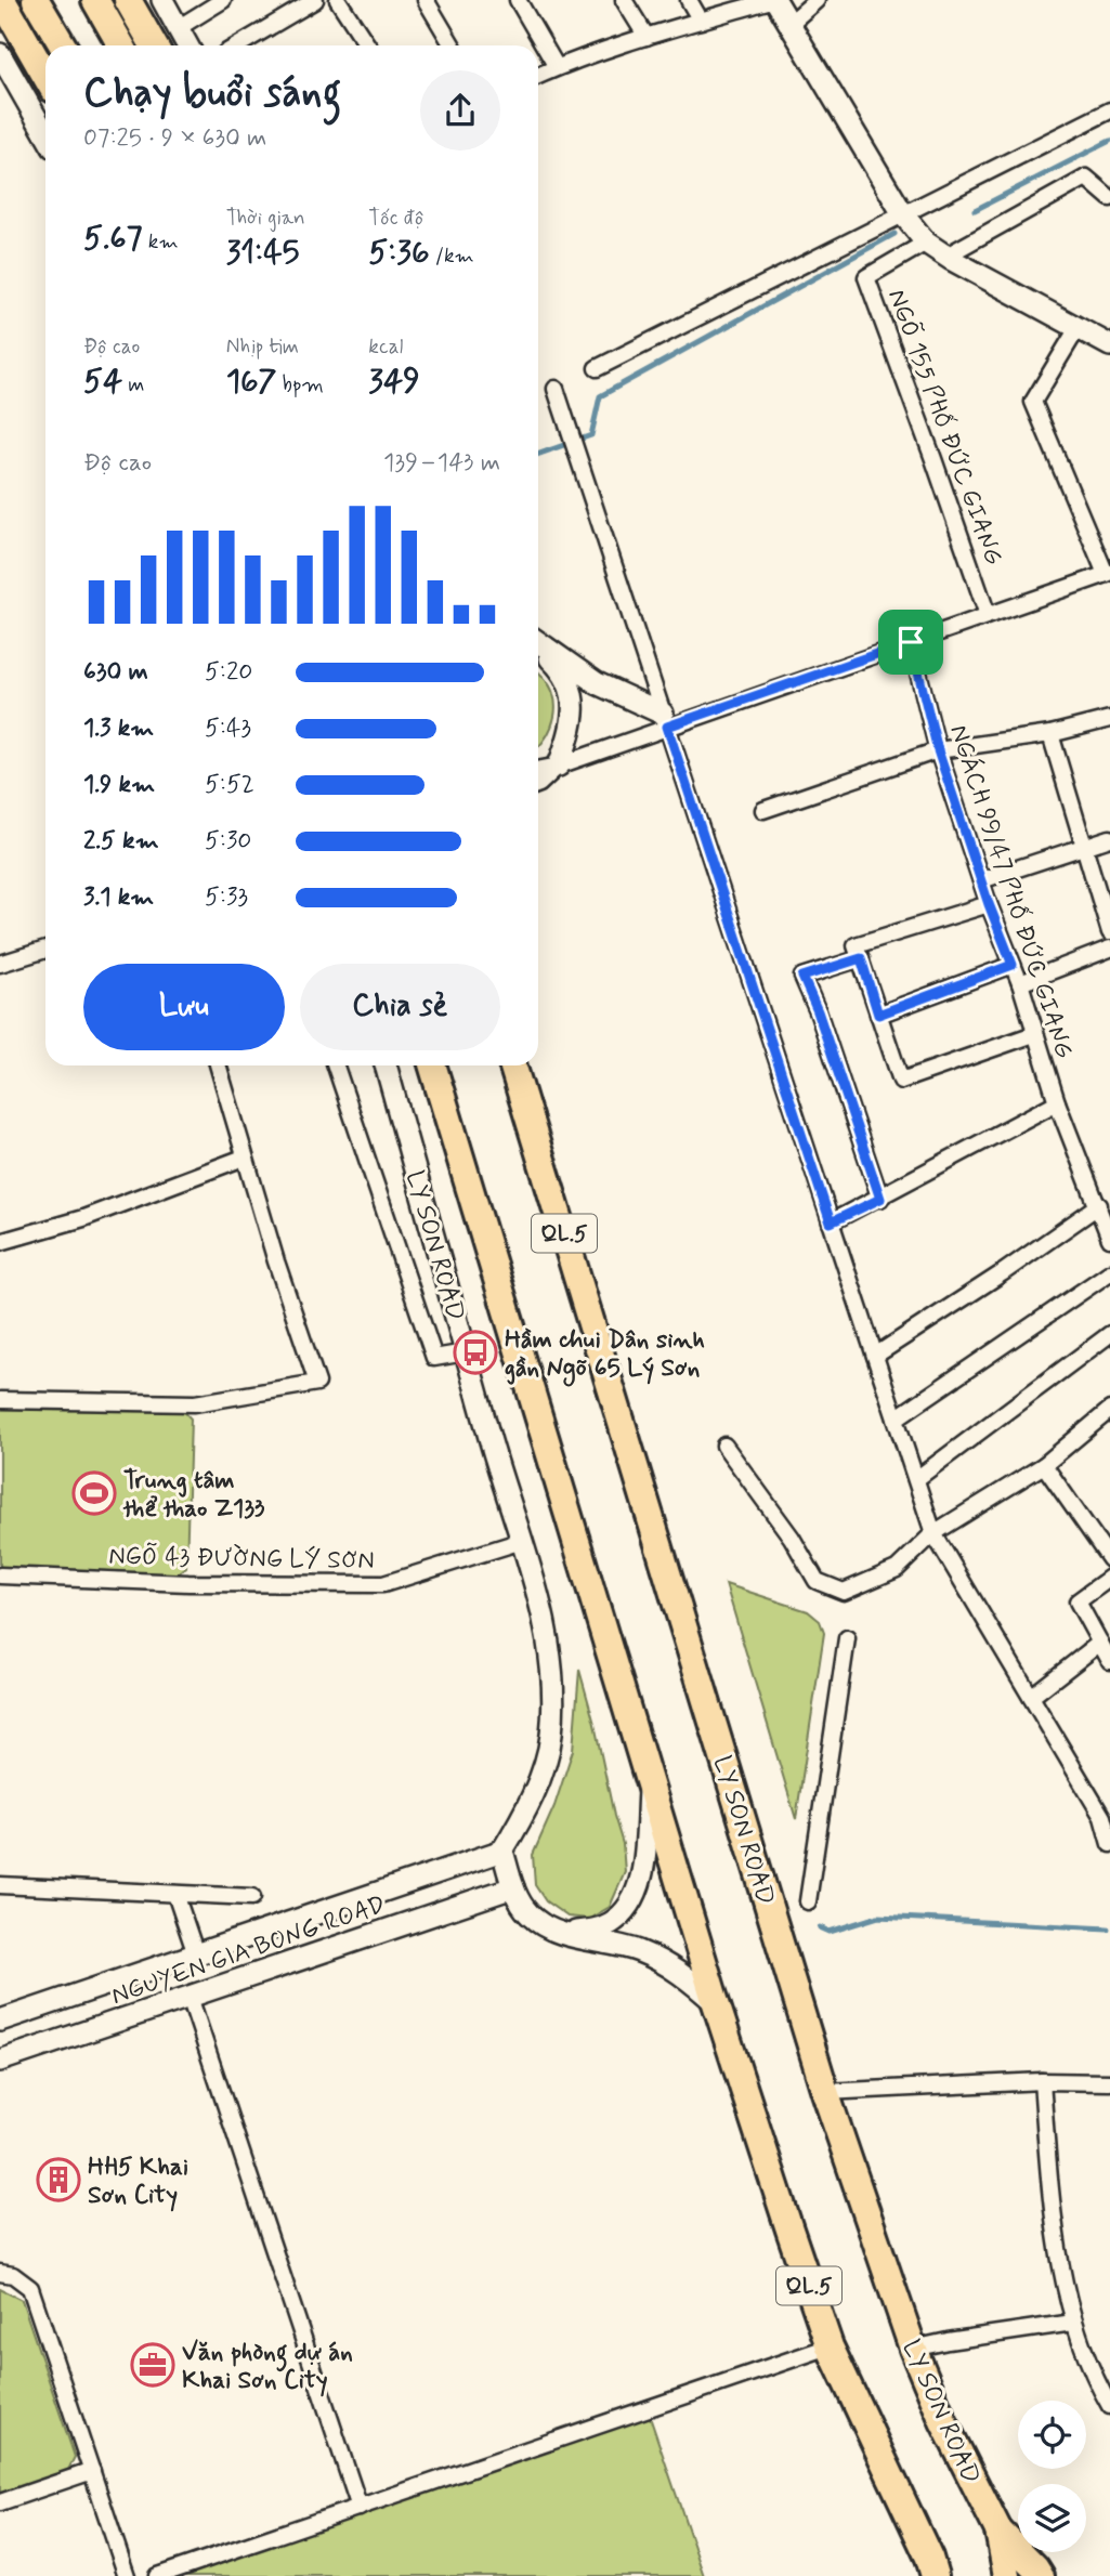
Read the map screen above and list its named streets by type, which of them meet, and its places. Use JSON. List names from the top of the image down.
{
  "streets": {
    "highway": ["QL.5", "LY SON ROAD"],
    "street": [
      "NGÕ 155 PHỐ ĐỨC GIANG",
      "NGÁCH 99/47 PHỐ ĐỨC GIANG",
      "NGÕ 43 ĐƯỜNG LÝ SƠN",
      "NGUYEN GIA BONG ROAD"
    ]
  },
  "crossings": [
    ["QL.5", "LY SON ROAD"],
    ["LY SON ROAD", "NGÕ 43 ĐƯỜNG LÝ SƠN"],
    ["LY SON ROAD", "NGUYEN GIA BONG ROAD"]
  ],
  "places": {
    "bus stop": ["Hầm chui Dân sinh gần Ngõ 65 Lý Sơn"],
    "sports": ["Trung tâm thể thao Z133"],
    "building": ["HH5 Khai Sơn City"],
    "office": ["Văn phòng dự án Khai Sơn City"]
  },
  "page": {
    "heading": ["Chạy buổi sáng", "07:25 · 9 × 630 m"],
    "stats": [
      ["5.67 km"],
      ["Thời gian", "31:45"],
      ["Tốc độ", "5:36 /km"],
      ["Độ cao", "54 m"],
      ["Nhịp tim", "167 bpm"],
      ["kcal", "349"]
    ],
    "chart": ["Độ cao", "139–143 m"],
    "list": [
      {
        "name": "630 m",
        "note": "5:20"
      },
      {
        "name": "1.3 km",
        "note": "5:43"
      },
      {
        "name": "1.9 km",
        "note": "5:52"
      },
      {
        "name": "2.5 km",
        "note": "5:30"
      },
      {
        "name": "3.1 km",
        "note": "5:33"
      }
    ],
    "buttons": ["Lưu", "Chia sẻ"]
  }
}
